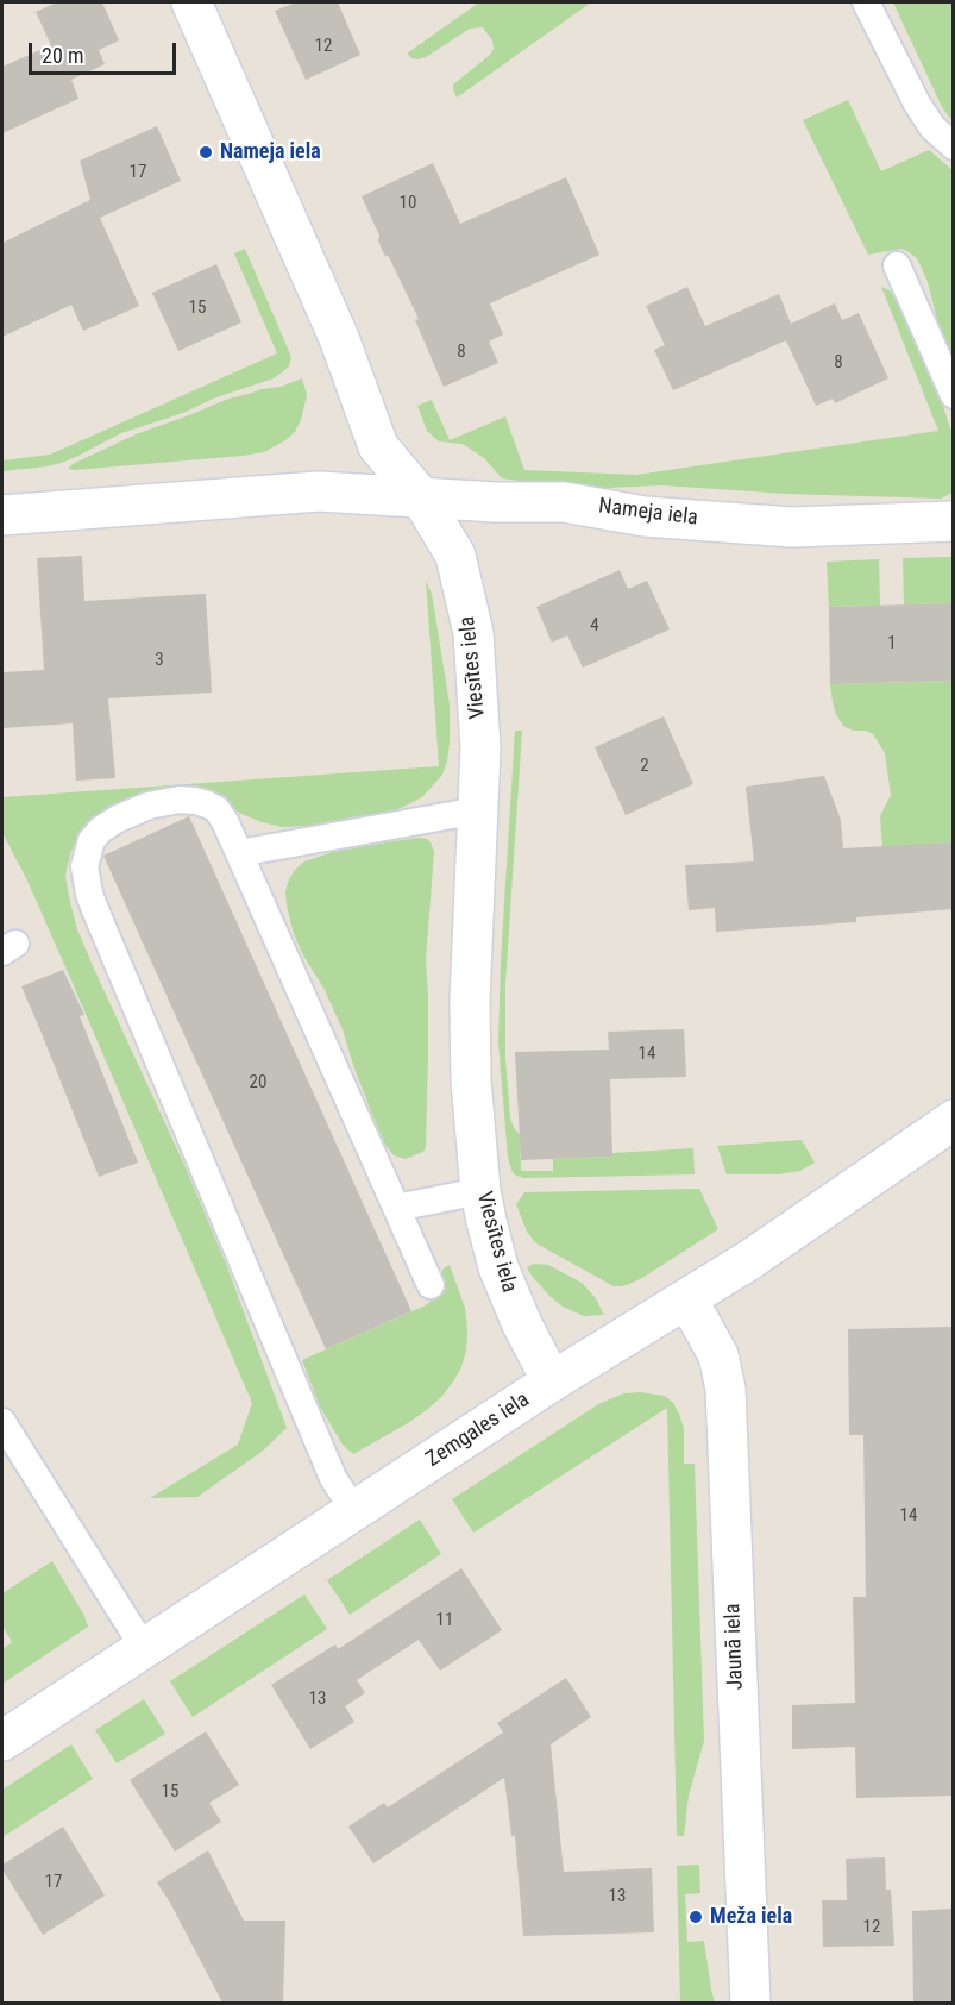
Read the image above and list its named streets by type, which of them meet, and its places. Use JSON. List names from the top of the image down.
{
  "streets": {
    "street": [
      "Nameja iela",
      "Viesītes iela",
      "Zemgales iela",
      "Jaunā iela"
    ]
  },
  "crossings": [
    ["Nameja iela", "Viesītes iela"],
    ["Viesītes iela", "Zemgales iela"],
    ["Zemgales iela", "Jaunā iela"]
  ],
  "places": ["Nameja iela", "Meža iela"],
  "house_numbers": [
    "12",
    "17",
    "10",
    "15",
    "8",
    "8",
    "4",
    "1",
    "3",
    "2",
    "14",
    "20",
    "14",
    "11",
    "13",
    "15",
    "17",
    "13",
    "12"
  ],
  "scale_bar": "20 m"
}
